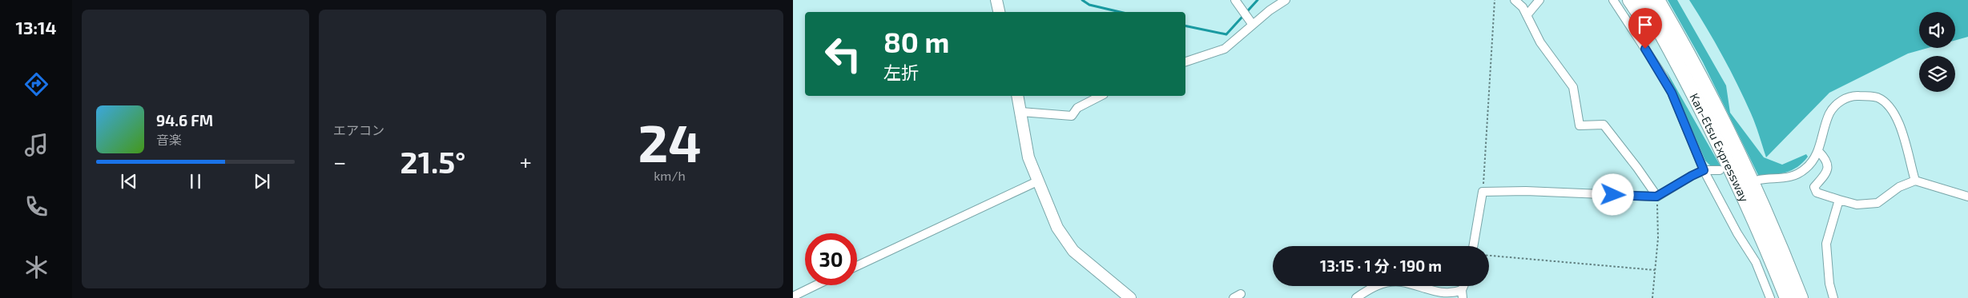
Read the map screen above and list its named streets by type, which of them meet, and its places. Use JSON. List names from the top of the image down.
{
  "streets": {
    "highway": ["Kan-Etsu Expressway"]
  },
  "page": {
    "tabs": "13:14",
    "tile": [
      "エアコン",
      ["24", "km/h"]
    ],
    "turn": ["80 m", "左折"],
    "song": ["94.6 FM", "音楽"],
    "heat": ["−", "21.5°", "+"],
    "limit": "30",
    "trip": "13:15 · 1 分 · 190 m"
  }
}
